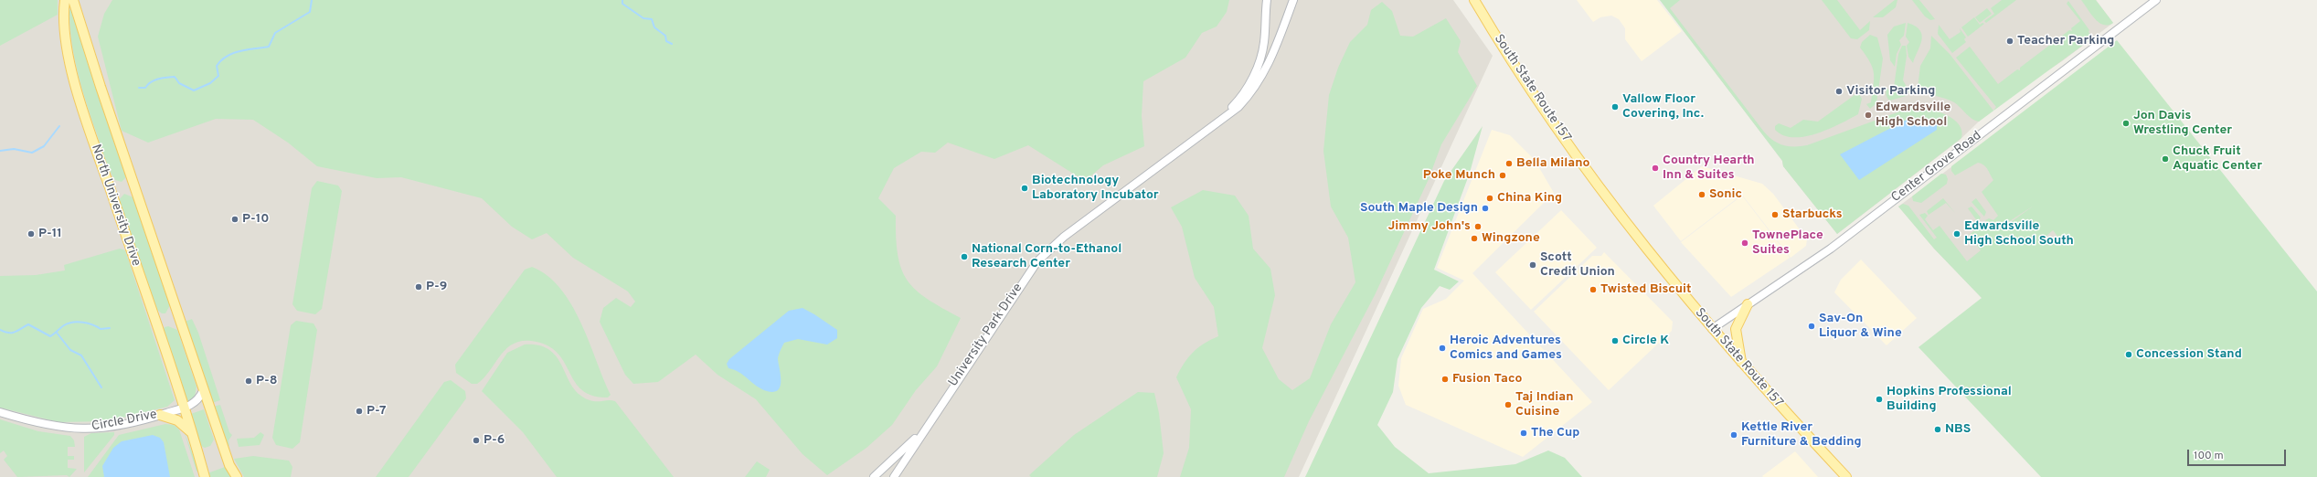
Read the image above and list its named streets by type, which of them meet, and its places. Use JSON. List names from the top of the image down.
{
  "streets": {
    "main road": ["South State Route 157", "North University Drive"],
    "street": ["Center Grove Road", "University Park Drive", "Circle Drive"]
  },
  "crossings": [
    ["South State Route 157", "Center Grove Road"],
    ["North University Drive", "Circle Drive"]
  ],
  "places": [
    "Teacher Parking",
    "Visitor Parking",
    "Vallow Floor Covering, Inc.",
    "Edwardsville High School",
    "Jon Davis Wrestling Center",
    "Chuck Fruit Aquatic Center",
    "Bella Milano",
    "Country Hearth Inn & Suites",
    "Poke Munch",
    "Biotechnology Laboratory Incubator",
    "Sonic",
    "China King",
    "South Maple Design",
    "Starbucks",
    "P-10",
    "Jimmy John's",
    "P-11",
    "Edwardsville High School South",
    "Wingzone",
    "TownePlace Suites",
    "National Corn-to-Ethanol Research Center",
    "Scott Credit Union",
    "P-9",
    "Twisted Biscuit",
    "Sav-On Liquor & Wine",
    "Circle K",
    "Heroic Adventures Comics and Games",
    "Concession Stand",
    "Fusion Taco",
    "P-8",
    "Hopkins Professional Building",
    "Taj Indian Cuisine",
    "P-7",
    "NBS",
    "The Cup",
    "Kettle River Furniture & Bedding",
    "P-6"
  ],
  "scale_bar": "100 m"
}
